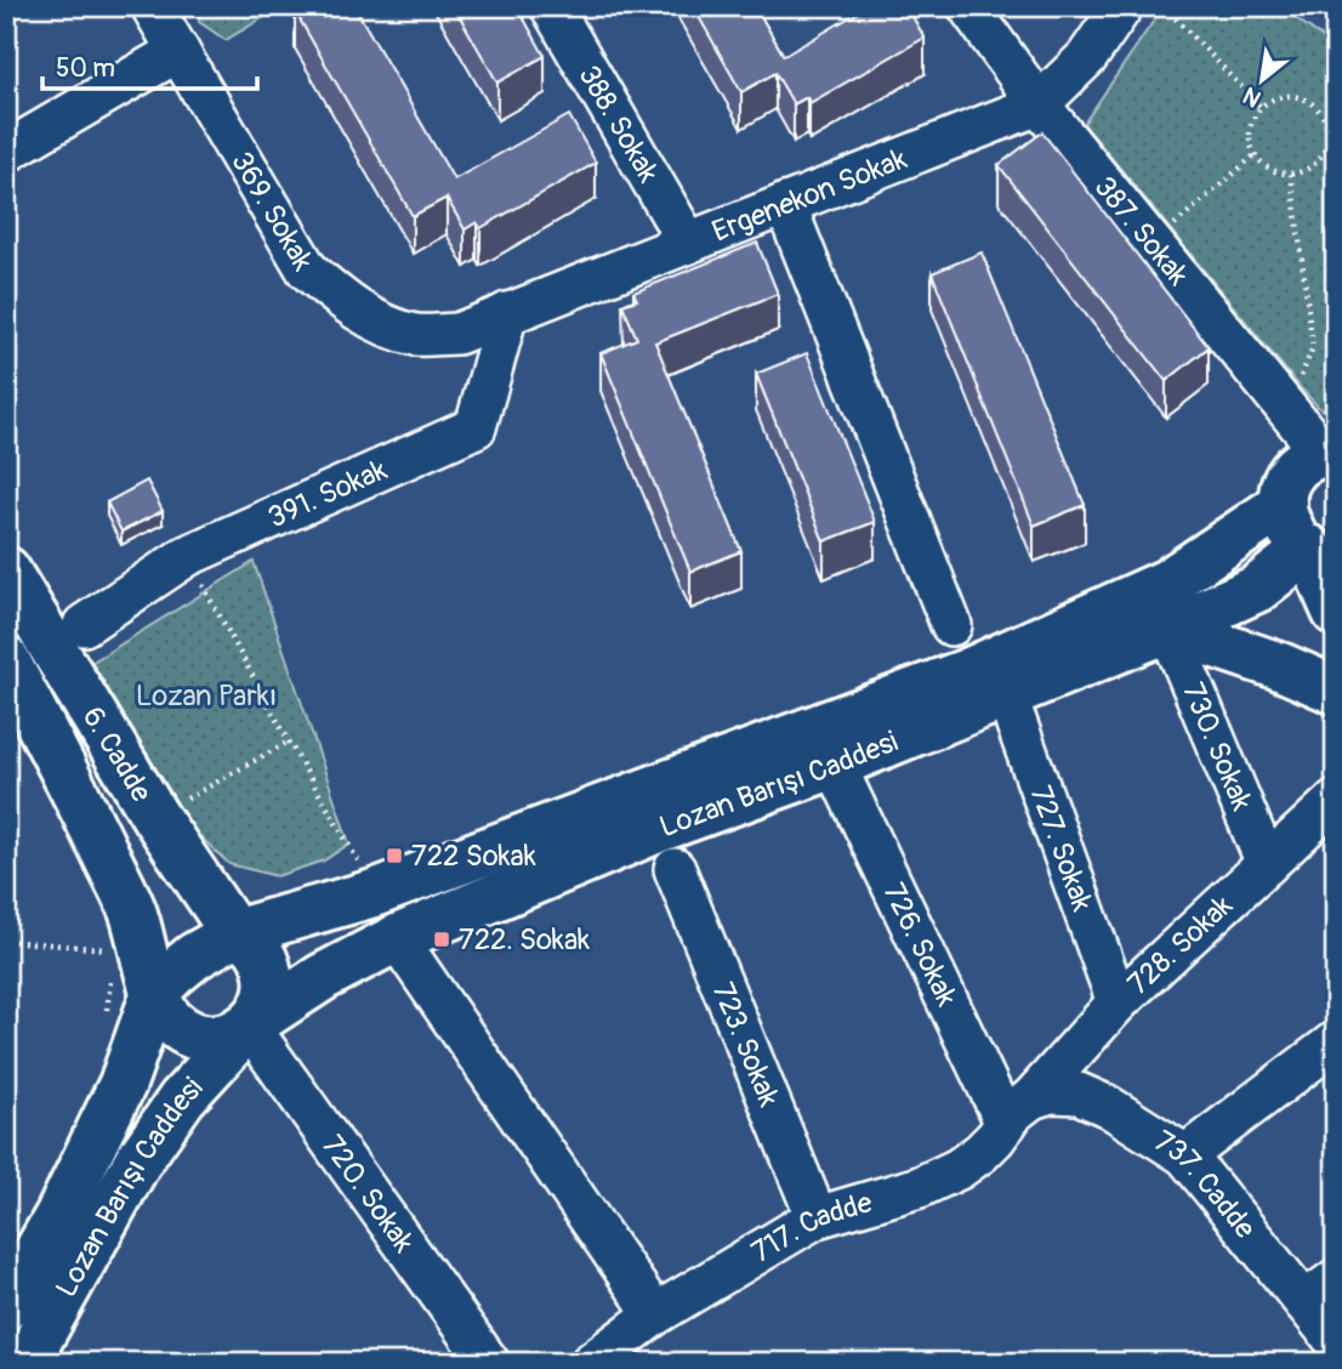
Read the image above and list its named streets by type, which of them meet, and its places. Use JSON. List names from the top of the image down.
{
  "streets": {
    "main road": ["6. Cadde", "Lozan Barışı Caddesi"],
    "street": [
      "388. Sokak",
      "Ergenekon Sokak",
      "369. Sokak",
      "387. Sokak",
      "391. Sokak",
      "730. Sokak",
      "727. Sokak",
      "726. Sokak",
      "728. Sokak",
      "723. Sokak",
      "737. Cadde",
      "720. Sokak",
      "717. Cadde"
    ]
  },
  "crossings": [
    ["388. Sokak", "Ergenekon Sokak"],
    ["Ergenekon Sokak", "369. Sokak"],
    ["Ergenekon Sokak", "387. Sokak"],
    ["Ergenekon Sokak", "391. Sokak"],
    ["730. Sokak", "Lozan Barışı Caddesi"],
    ["730. Sokak", "728. Sokak"],
    ["6. Cadde", "Lozan Barışı Caddesi"],
    ["6. Cadde", "720. Sokak"],
    ["Lozan Barışı Caddesi", "727. Sokak"],
    ["Lozan Barışı Caddesi", "726. Sokak"],
    ["Lozan Barışı Caddesi", "720. Sokak"],
    ["727. Sokak", "728. Sokak"],
    ["726. Sokak", "728. Sokak"],
    ["726. Sokak", "737. Cadde"],
    ["726. Sokak", "717. Cadde"],
    ["728. Sokak", "737. Cadde"],
    ["728. Sokak", "717. Cadde"],
    ["723. Sokak", "717. Cadde"],
    ["737. Cadde", "717. Cadde"]
  ],
  "parks": ["Lozan Parkı"],
  "places": {
    "transit": ["722 Sokak", "722. Sokak"]
  },
  "scale_bar": "50 m",
  "north": "bottom left"
}
